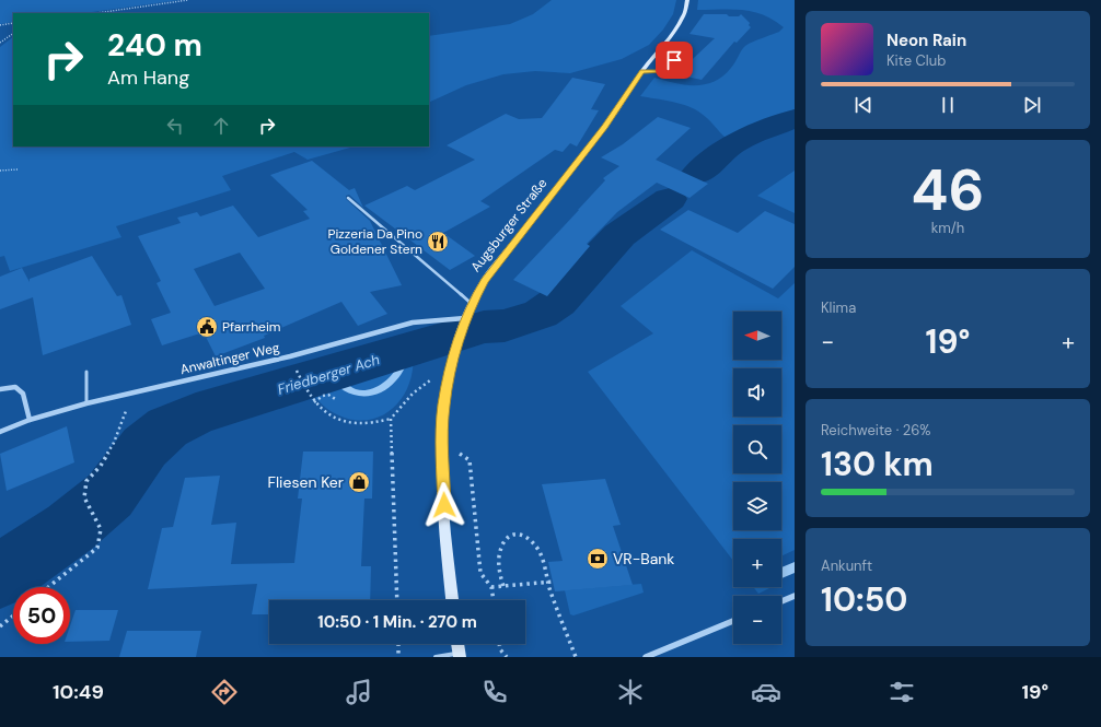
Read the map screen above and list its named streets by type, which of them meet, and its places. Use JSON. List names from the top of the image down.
{
  "streets": {
    "main road": ["Augsburger Straße"],
    "street": ["Anwaltinger Weg"]
  },
  "crossings": [
    ["Augsburger Straße", "Anwaltinger Weg"]
  ],
  "water": ["Friedberger Ach"],
  "places": {
    "restaurant": ["Pizzeria Da Pino Goldener Stern"],
    "public building": ["Pfarrheim"],
    "shop": ["Fliesen Ker"],
    "bank": ["VR-Bank"]
  },
  "north": "left",
  "page": {
    "turn": ["240 m", "Am Hang"],
    "song": ["Neon Rain", "Kite Club"],
    "tile": [
      ["46", "km/h"],
      "Klima",
      ["Reichweite · 26%", "130 km"],
      ["Ankunft", "10:50"]
    ],
    "map_buttons": ["+", "−"],
    "heat": ["−", "19°", "+"],
    "limit": "50",
    "trip": "10:50 · 1 Min. · 270 m",
    "tabs": ["10:49", "19°"]
  }
}
